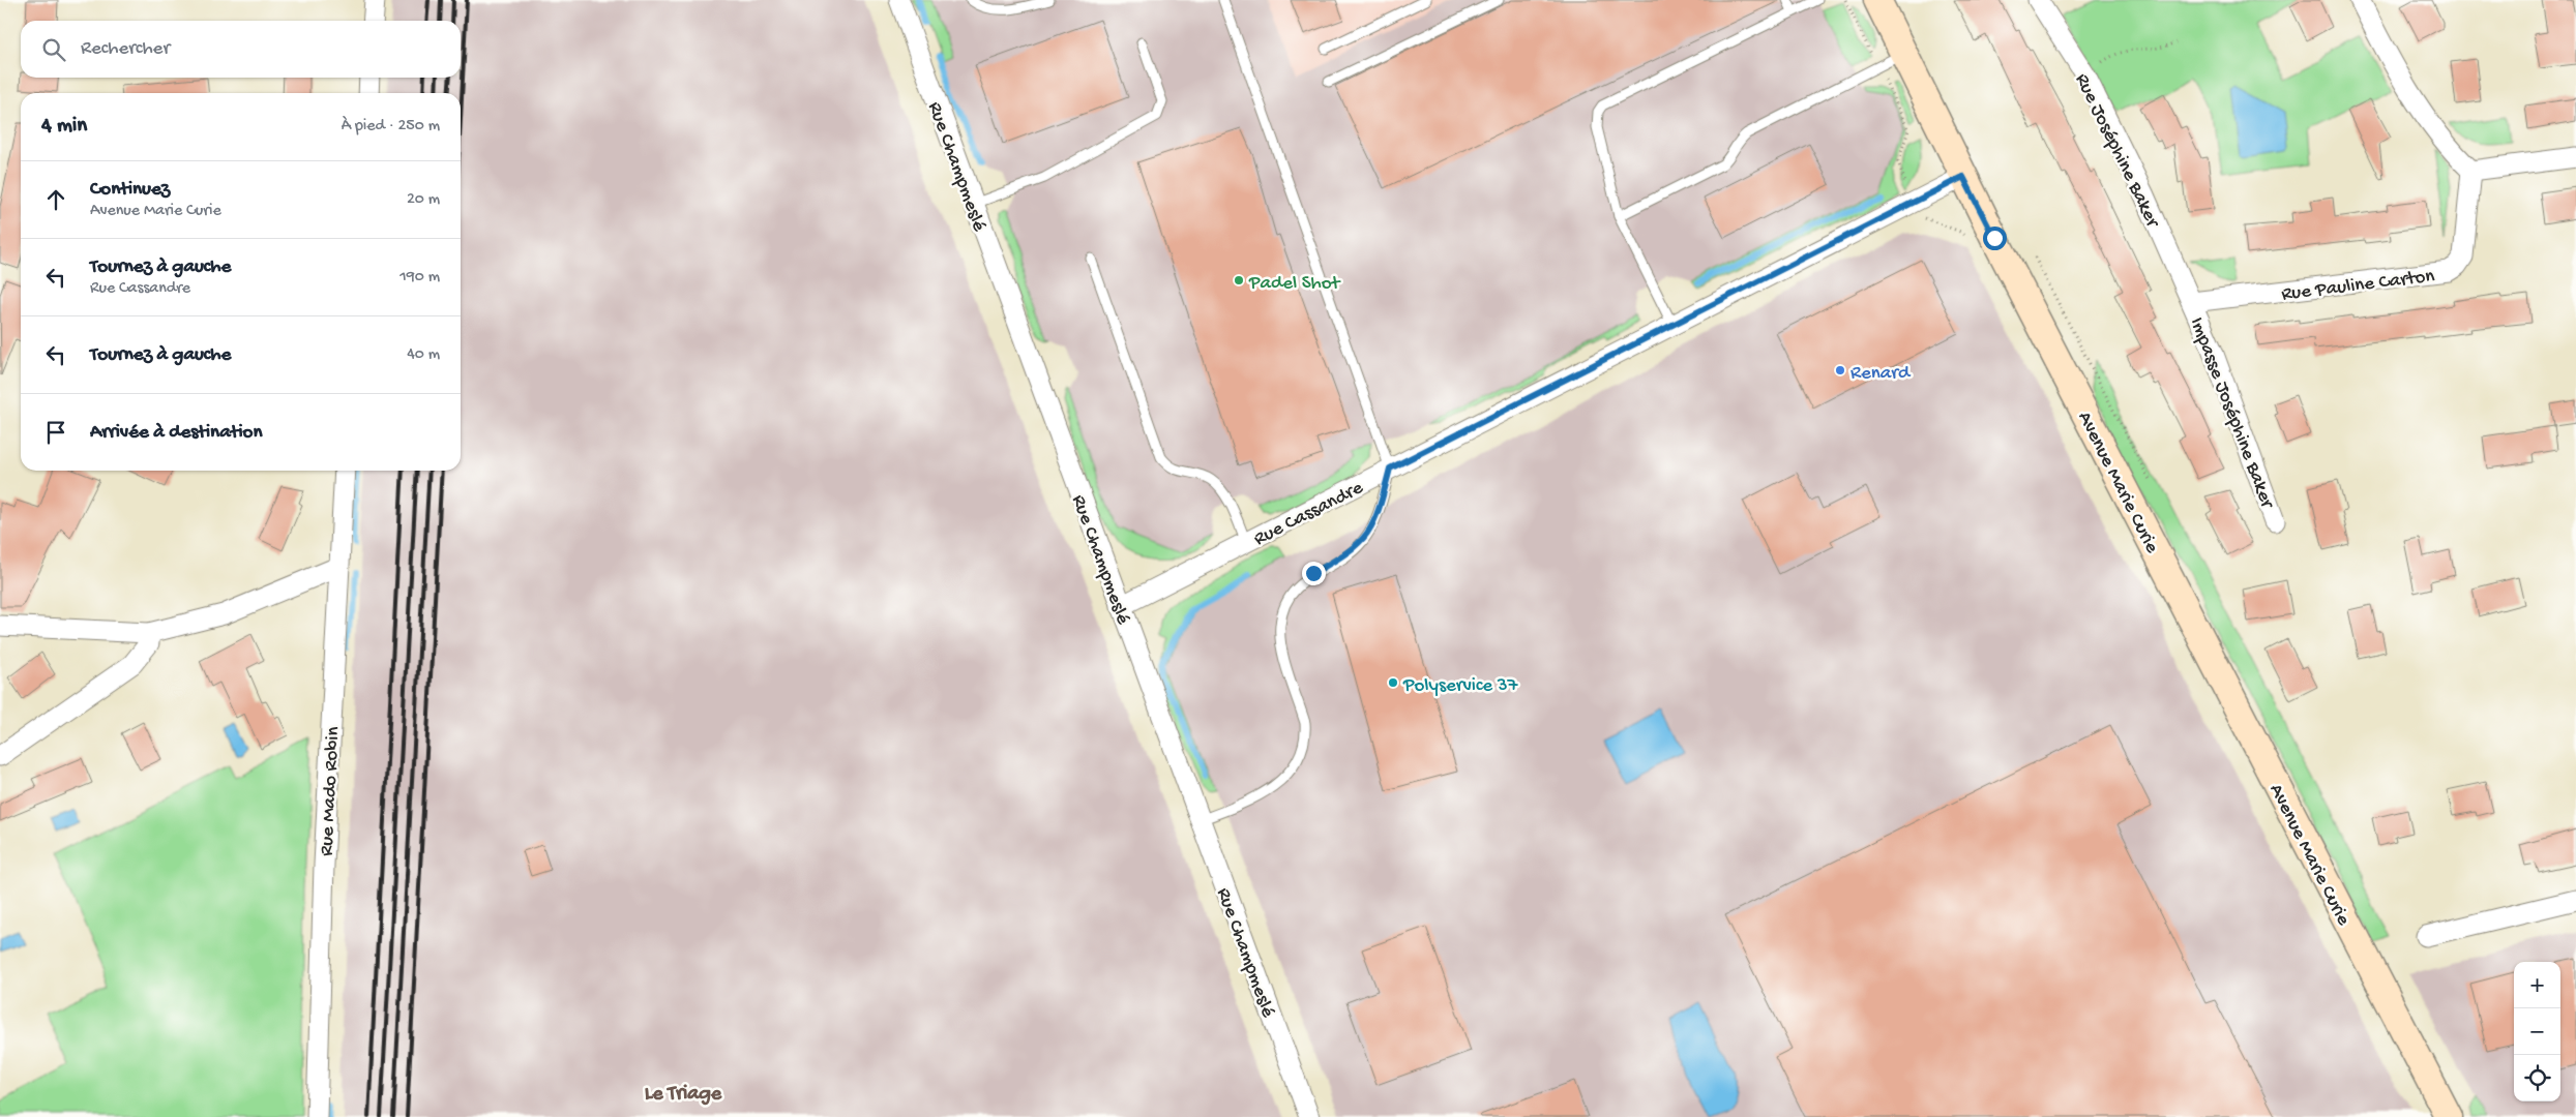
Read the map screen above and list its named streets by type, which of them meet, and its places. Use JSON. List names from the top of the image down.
{
  "streets": {
    "main road": ["Avenue Marie Curie"],
    "street": [
      "Rue Joséphine Baker",
      "Rue Champmeslé",
      "Rue Pauline Carton",
      "Impasse Joséphine Baker",
      "Rue Cassandre",
      "Rue Mado Robin"
    ]
  },
  "crossings": [
    ["Rue Joséphine Baker", "Rue Pauline Carton"],
    ["Rue Joséphine Baker", "Impasse Joséphine Baker"],
    ["Rue Champmeslé", "Rue Cassandre"],
    ["Rue Pauline Carton", "Impasse Joséphine Baker"],
    ["Avenue Marie Curie", "Rue Cassandre"]
  ],
  "districts": ["Le Triage"],
  "places": ["Padel Shot", "Renard", "Polyservice 37"],
  "page": {
    "search": "Rechercher",
    "heading": ["4 min", "À pied · 250 m"],
    "list": [
      ["Continuez", "Avenue Marie Curie", "20 m"],
      ["Tournez à gauche", "Rue Cassandre", "190 m"],
      ["Tournez à gauche", "40 m"],
      "Arrivée à destination"
    ],
    "map_buttons": ["+", "−"]
  }
}
